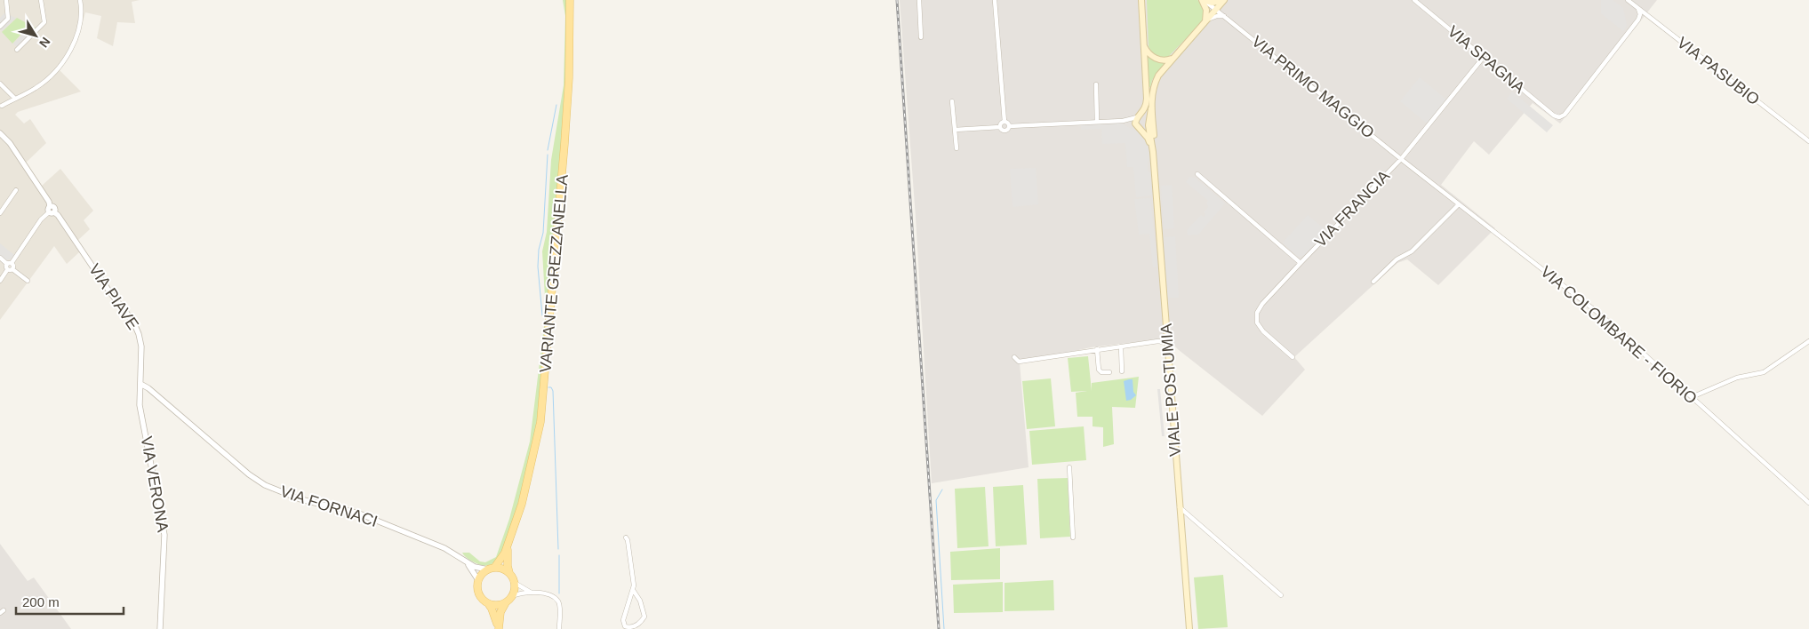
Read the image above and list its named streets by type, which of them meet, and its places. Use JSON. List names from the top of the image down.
{
  "streets": {
    "main road": ["VARIANTE GREZZANELLA", "VIALE POSTUMIA"],
    "street": [
      "VIA SPAGNA",
      "VIA PASUBIO",
      "VIA PRIMO MAGGIO",
      "VIA FRANCIA",
      "VIA PIAVE",
      "VIA COLOMBARE - FIORIO",
      "VIA VERONA",
      "VIA FORNACI"
    ]
  },
  "crossings": [
    ["VIA SPAGNA", "VIA PASUBIO"],
    ["VIA SPAGNA", "VIA FRANCIA"],
    ["VIA PRIMO MAGGIO", "VIA FRANCIA"],
    ["VIA PRIMO MAGGIO", "VIA COLOMBARE - FIORIO"],
    ["VIA FRANCIA", "VIA COLOMBARE - FIORIO"],
    ["VARIANTE GREZZANELLA", "VIA FORNACI"],
    ["VIA PIAVE", "VIA VERONA"],
    ["VIA PIAVE", "VIA FORNACI"]
  ],
  "scale_bar": "200 m",
  "north": "bottom right"
}
